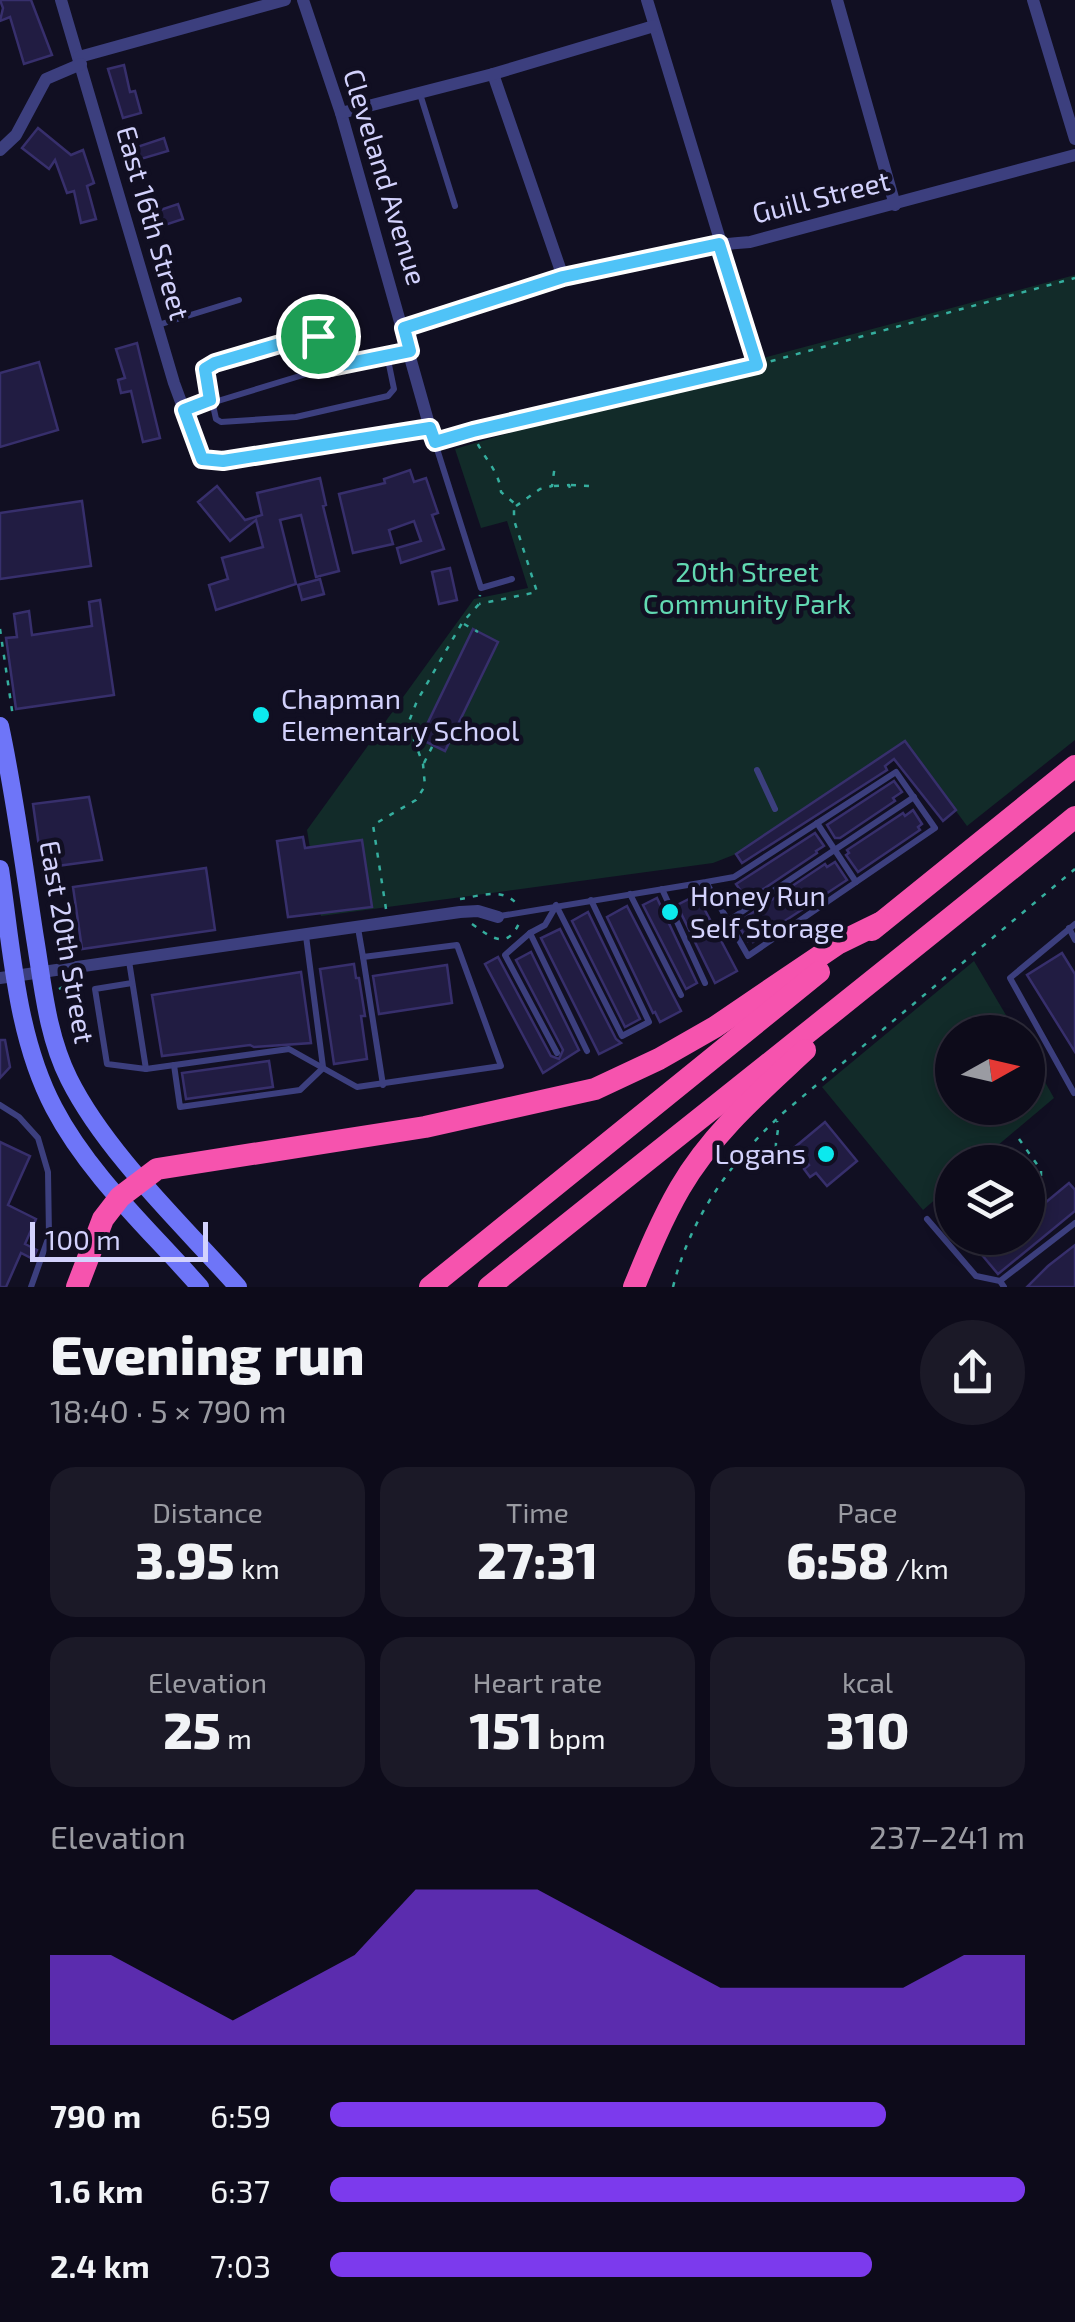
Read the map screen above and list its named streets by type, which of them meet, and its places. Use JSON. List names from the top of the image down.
{
  "streets": {
    "street": [
      "Cleveland Avenue",
      "Guill Street",
      "East 16th Street",
      "East 20th Street"
    ]
  },
  "crossings": [
    ["Cleveland Avenue", "Guill Street"],
    ["Cleveland Avenue", "East 16th Street"]
  ],
  "parks": ["20th Street Community Park"],
  "places": ["Chapman Elementary School", "Honey Run Self Storage", "Logans"],
  "scale_bar": "100 m",
  "north": "right",
  "page": {
    "scale": "100 m",
    "heading": ["Evening run", "18:40 · 5 × 790 m"],
    "stats": [
      ["Distance", "3.95 km"],
      ["Time", "27:31"],
      ["Pace", "6:58 /km"],
      ["Elevation", "25 m"],
      ["Heart rate", "151 bpm"],
      ["kcal", "310"]
    ],
    "chart": ["Elevation", "237–241 m"],
    "list": [
      {
        "name": "790 m",
        "note": "6:59"
      },
      {
        "name": "1.6 km",
        "note": "6:37"
      },
      {
        "name": "2.4 km",
        "note": "7:03"
      }
    ]
  }
}
